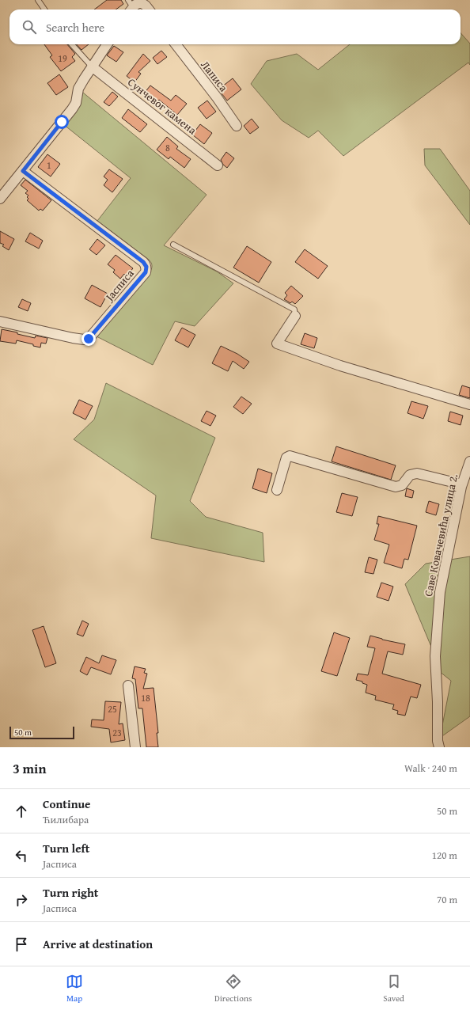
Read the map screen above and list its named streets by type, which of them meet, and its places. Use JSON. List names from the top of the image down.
{
  "streets": {
    "street": [
      "Лаписа",
      "Сунчевог камена",
      "Јасписа",
      "Саве Ковачевића улица 2."
    ]
  },
  "house_numbers": [
    "19",
    "8",
    "1",
    "18",
    "25",
    "23"
  ],
  "scale_bar": "50 m",
  "page": {
    "search": "Search here",
    "scale": "50 m",
    "heading": ["3 min", "Walk · 240 m"],
    "list": [
      ["Continue", "Ћилибара", "50 m"],
      ["Turn left", "Јасписа", "120 m"],
      ["Turn right", "Јасписа", "70 m"],
      "Arrive at destination"
    ],
    "nav": ["Map", "Directions", "Saved"]
  }
}
